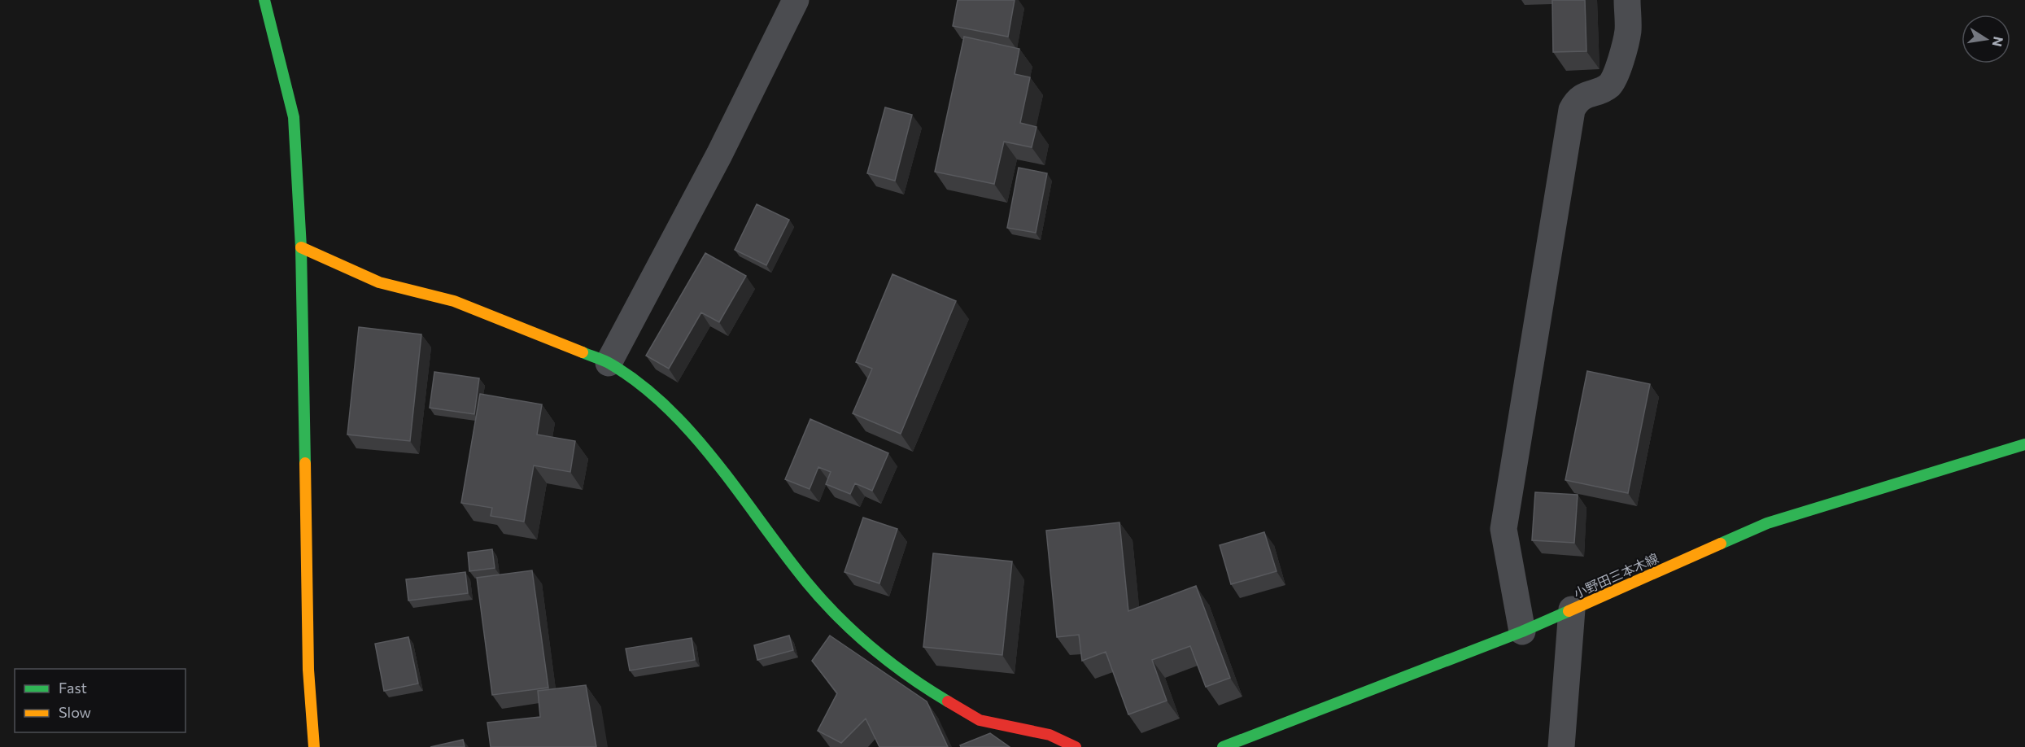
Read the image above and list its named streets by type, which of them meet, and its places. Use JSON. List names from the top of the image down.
{
  "streets": {
    "street": ["小野田三本木線"]
  },
  "legend": ["Fast", "Slow"],
  "north": "right"
}
